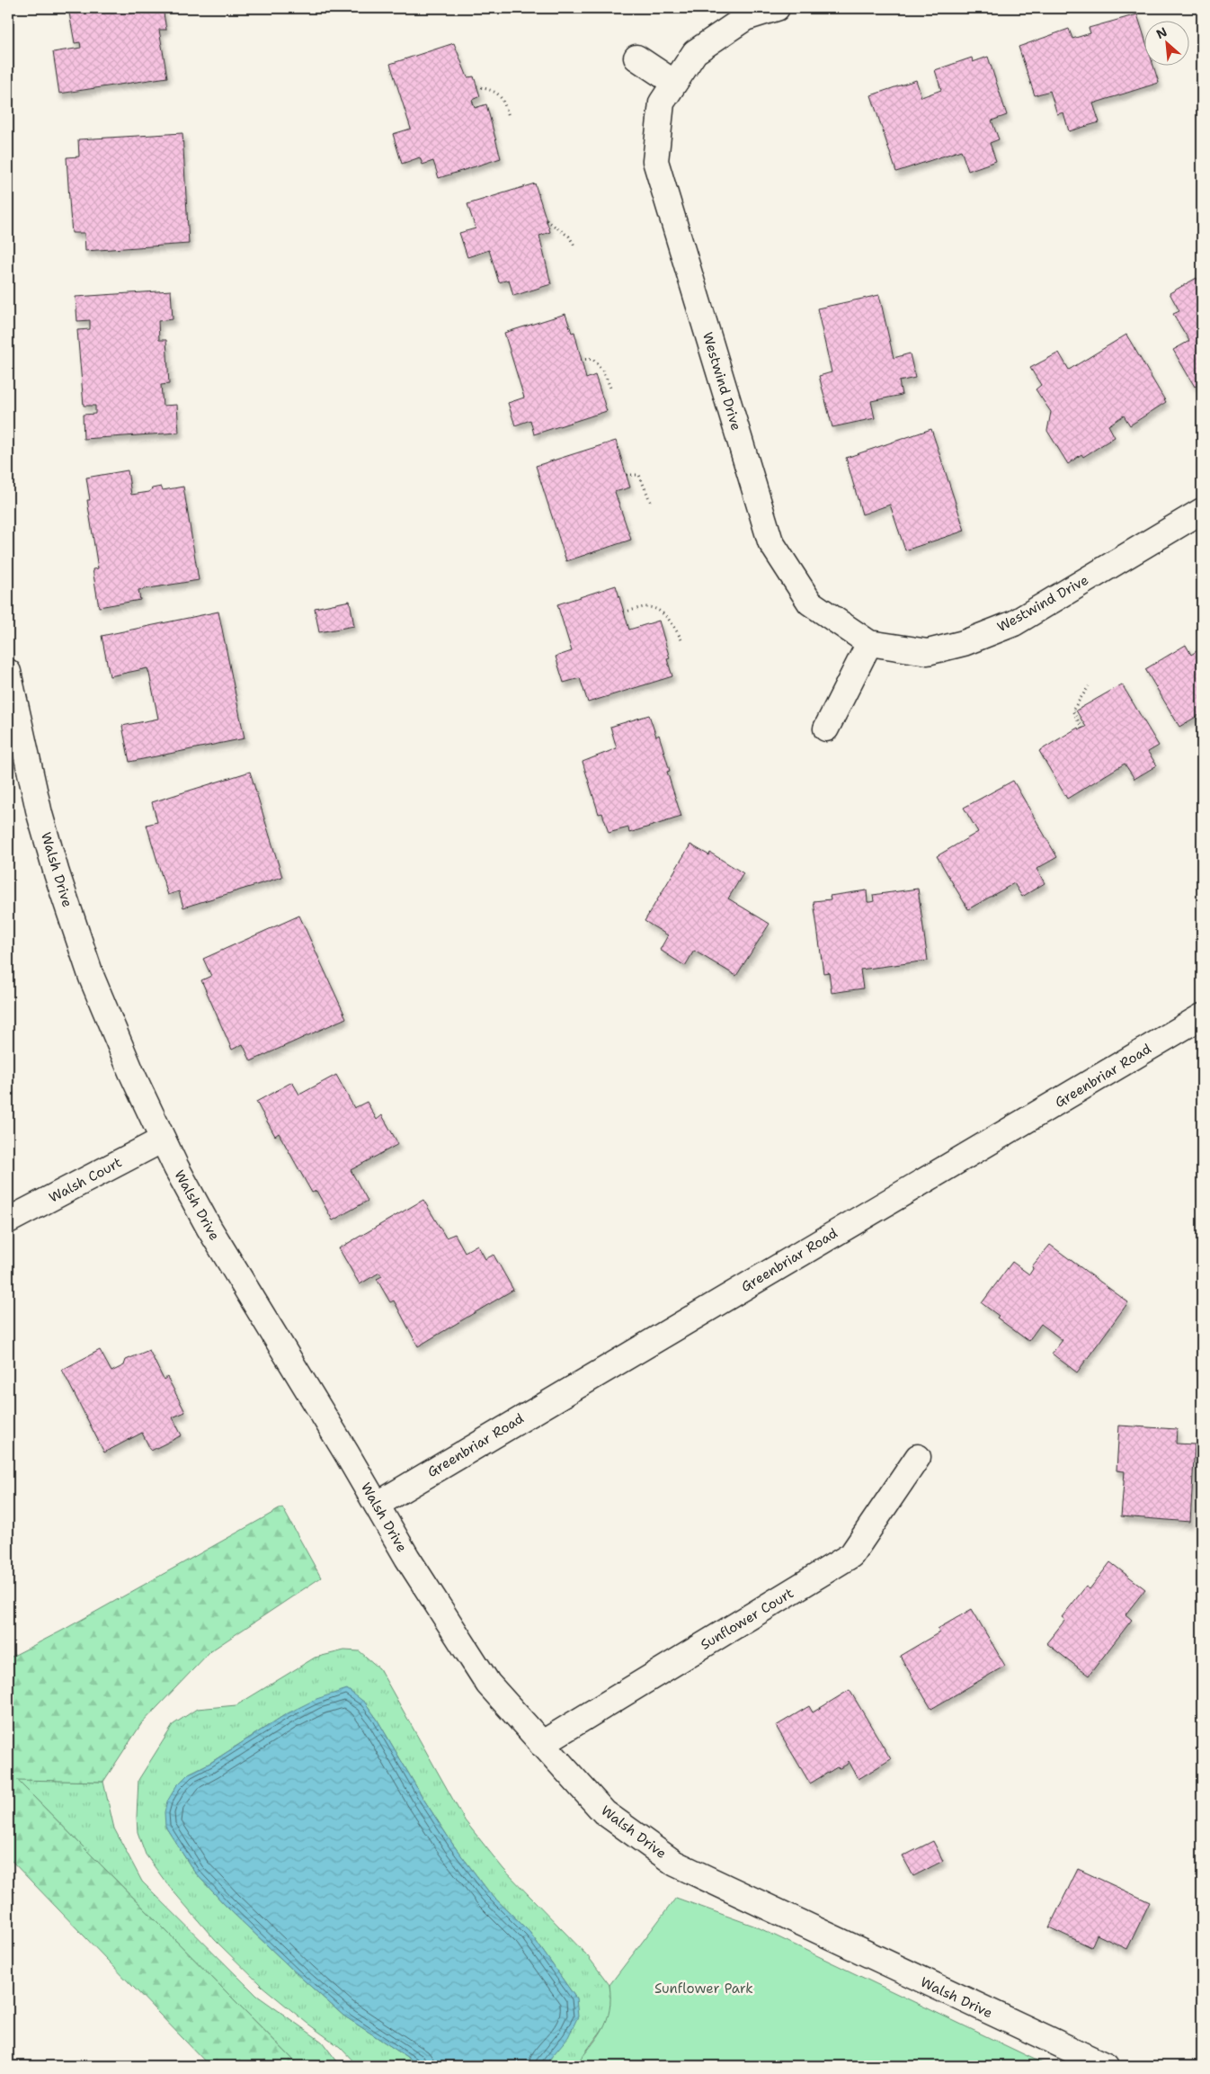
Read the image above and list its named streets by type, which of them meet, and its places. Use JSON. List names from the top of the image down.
{
  "streets": {
    "street": [
      "Westwind Drive",
      "Walsh Drive",
      "Greenbriar Road",
      "Walsh Court",
      "Sunflower Court"
    ]
  },
  "crossings": [
    ["Walsh Drive", "Greenbriar Road"],
    ["Walsh Drive", "Walsh Court"],
    ["Walsh Drive", "Sunflower Court"]
  ],
  "parks": ["Sunflower Park"],
  "north": "top left"
}
